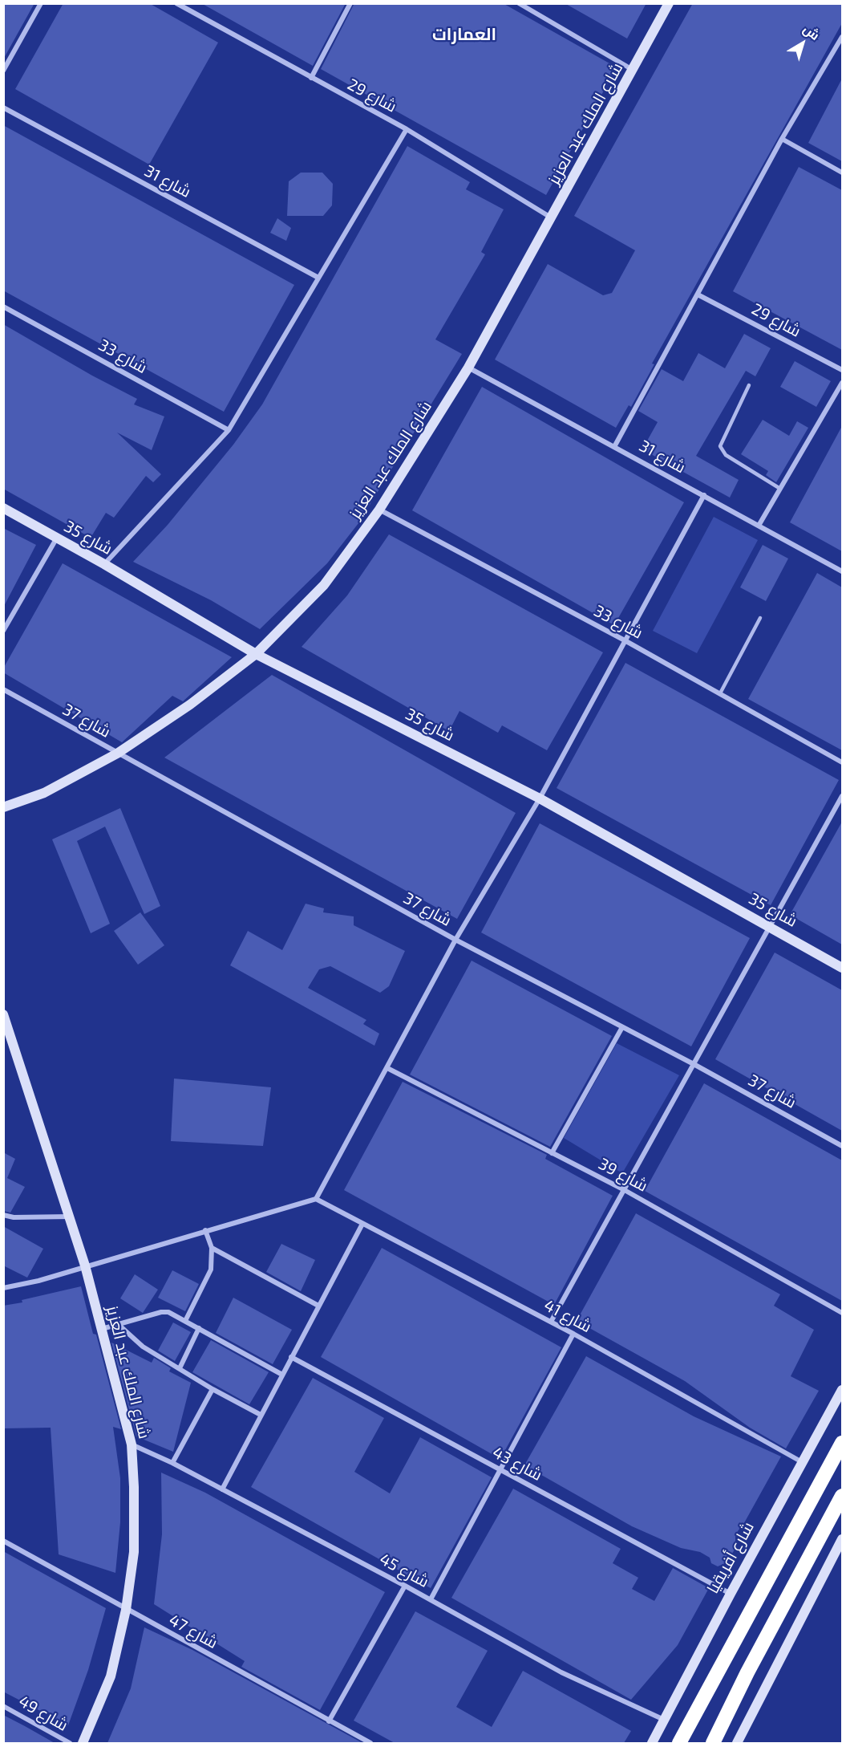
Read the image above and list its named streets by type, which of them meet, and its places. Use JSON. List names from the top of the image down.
{
  "streets": {
    "street": [
      "شارع 29",
      "شارع الملك عبد العزيز",
      "شارع 31",
      "شارع 33",
      "شارع 35",
      "شارع 37",
      "شارع 39",
      "شارع 41",
      "شارع 43",
      "شارع أفريقيا",
      "شارع 45",
      "شارع 47",
      "شارع 49"
    ]
  },
  "crossings": [
    ["شارع 29", "شارع الملك عبد العزيز"],
    ["شارع الملك عبد العزيز", "شارع 31"],
    ["شارع الملك عبد العزيز", "شارع 33"],
    ["شارع الملك عبد العزيز", "شارع 35"],
    ["شارع الملك عبد العزيز", "شارع 37"],
    ["شارع الملك عبد العزيز", "شارع 45"],
    ["شارع الملك عبد العزيز", "شارع 47"],
    ["شارع 41", "شارع أفريقيا"],
    ["شارع 43", "شارع أفريقيا"],
    ["شارع أفريقيا", "شارع 45"]
  ],
  "districts": ["العمارات"],
  "north": "top right"
}
